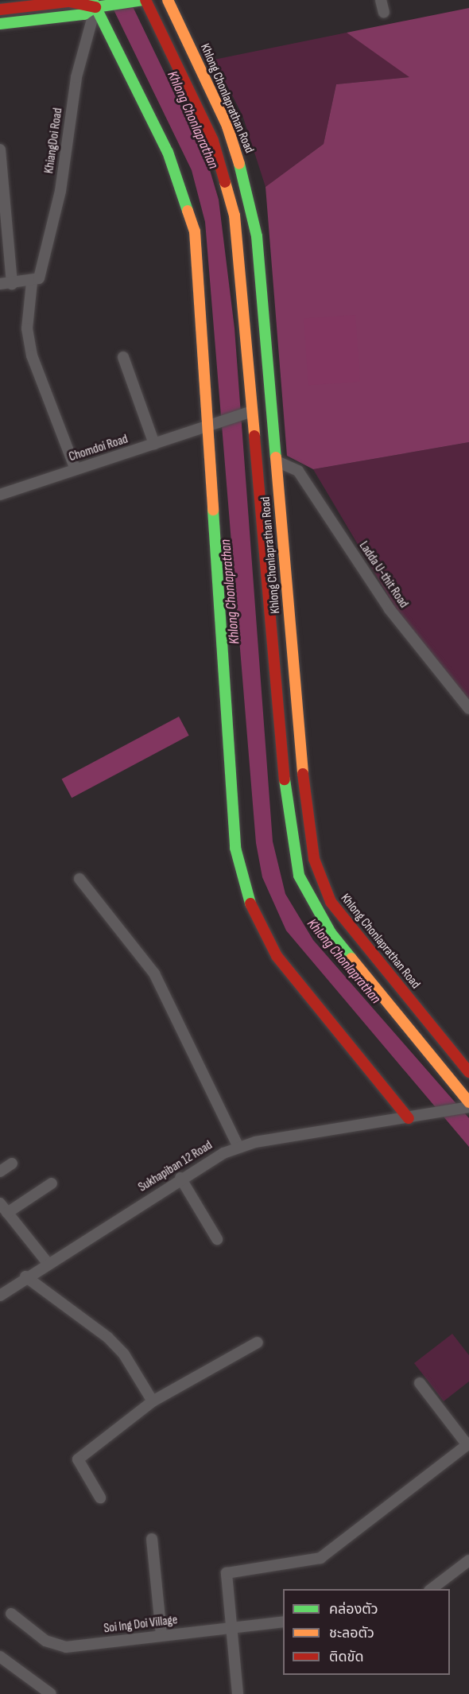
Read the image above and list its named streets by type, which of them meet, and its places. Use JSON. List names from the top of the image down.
{
  "streets": {
    "main road": ["Khlong Chonlaprathan Road"],
    "street": [
      "KhiangDoi Road",
      "Chomdoi Road",
      "Ladda U-thit Road",
      "Sukhapiban 12 Road",
      "Soi Ing Doi Village"
    ]
  },
  "crossings": [
    ["Khlong Chonlaprathan Road", "Chomdoi Road"],
    ["Khlong Chonlaprathan Road", "Ladda U-thit Road"]
  ],
  "water": ["Khlong Chonlaprathan"],
  "legend": ["คล่องตัว", "ชะลอตัว", "ติดขัด"]
}
